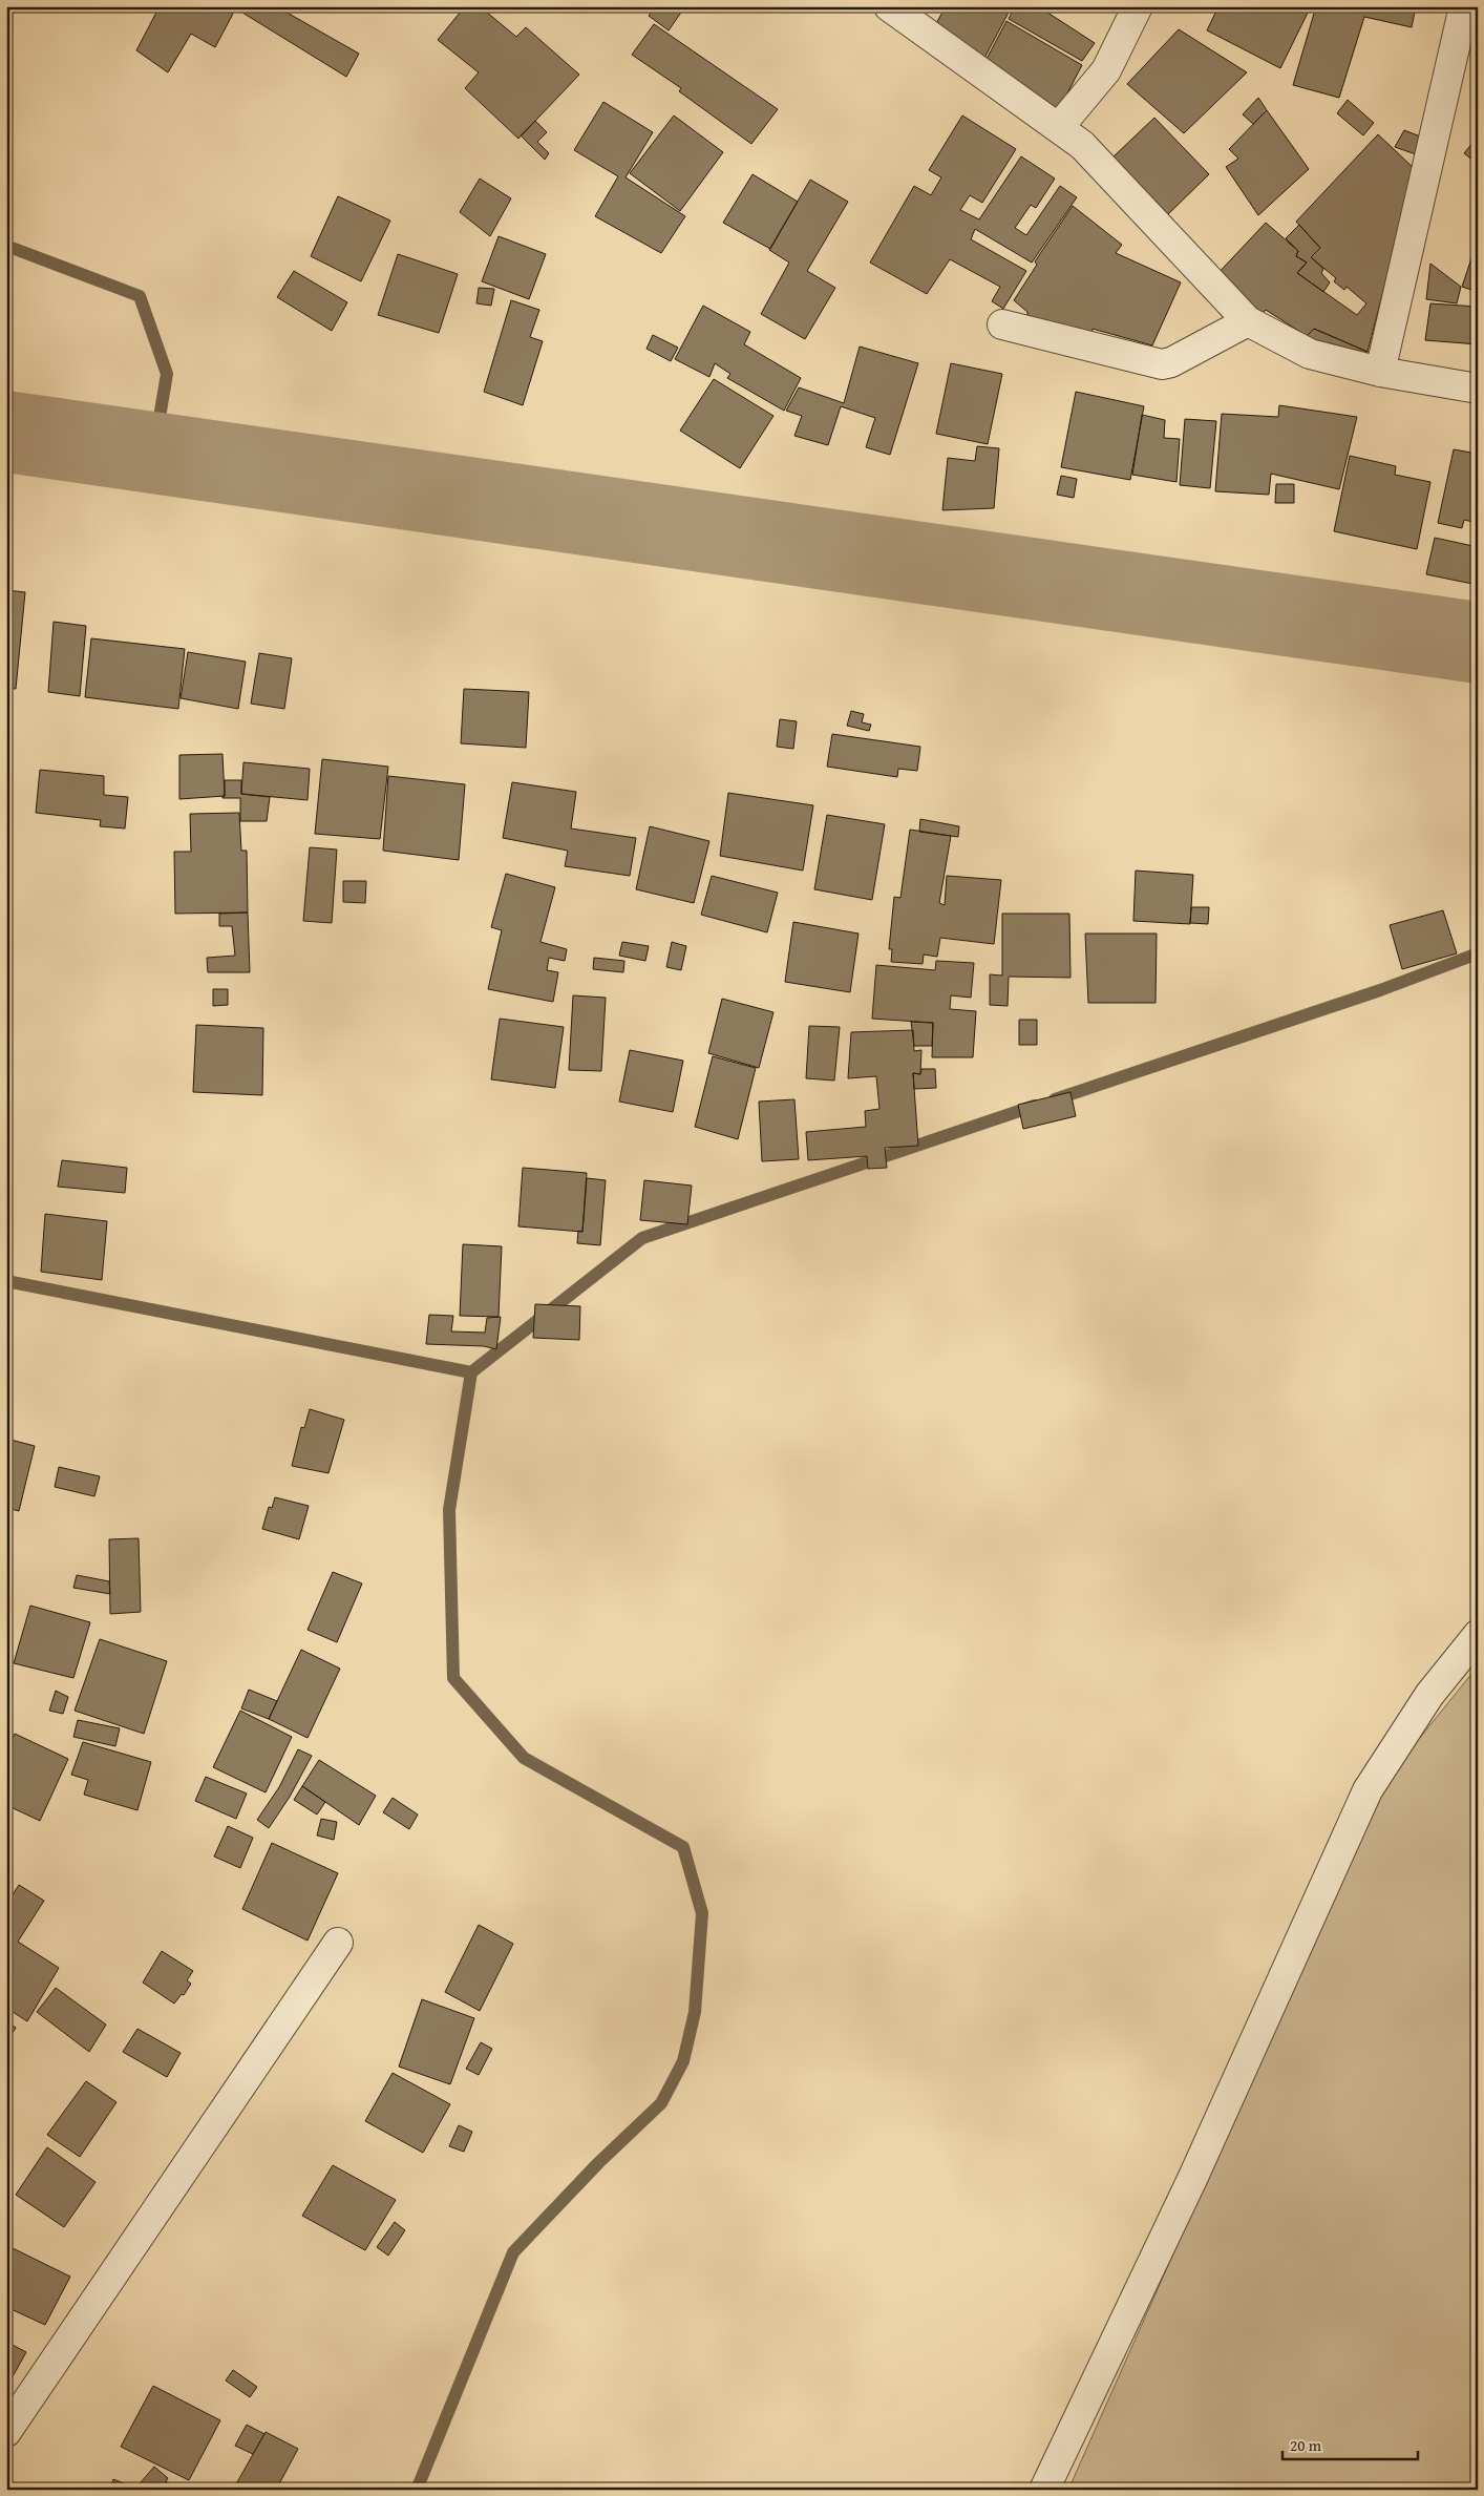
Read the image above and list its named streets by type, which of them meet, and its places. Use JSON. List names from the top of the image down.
{
  "scale_bar": "20 m"
}
